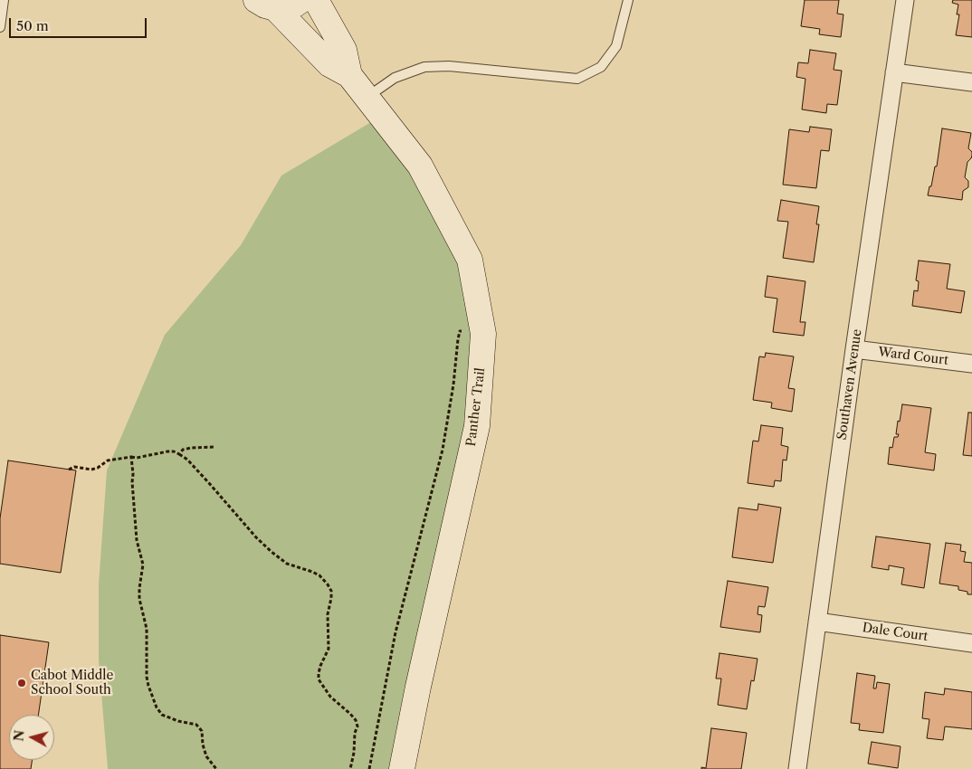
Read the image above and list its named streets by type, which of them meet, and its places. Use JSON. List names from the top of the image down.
{
  "streets": {
    "street": [
      "Ward Court",
      "Southaven Avenue",
      "Panther Trail",
      "Dale Court"
    ]
  },
  "crossings": [
    ["Ward Court", "Southaven Avenue"],
    ["Southaven Avenue", "Dale Court"]
  ],
  "places": ["Cabot Middle School South"],
  "scale_bar": "50 m",
  "north": "left"
}
